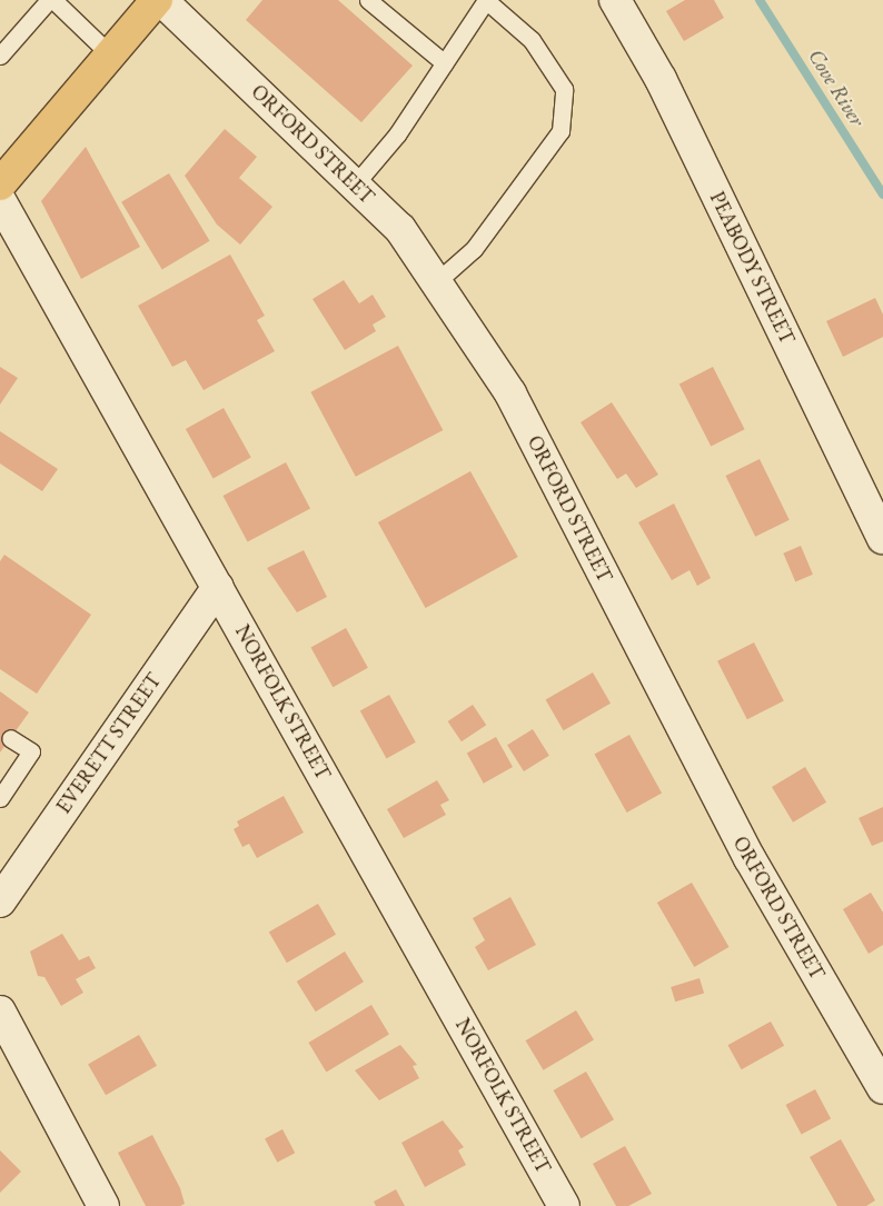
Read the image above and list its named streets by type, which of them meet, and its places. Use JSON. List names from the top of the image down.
{
  "streets": {
    "street": [
      "ORFORD STREET",
      "PEABODY STREET",
      "NORFOLK STREET",
      "EVERETT STREET"
    ]
  },
  "crossings": [
    ["NORFOLK STREET", "EVERETT STREET"]
  ],
  "water": ["Cove River"]
}
